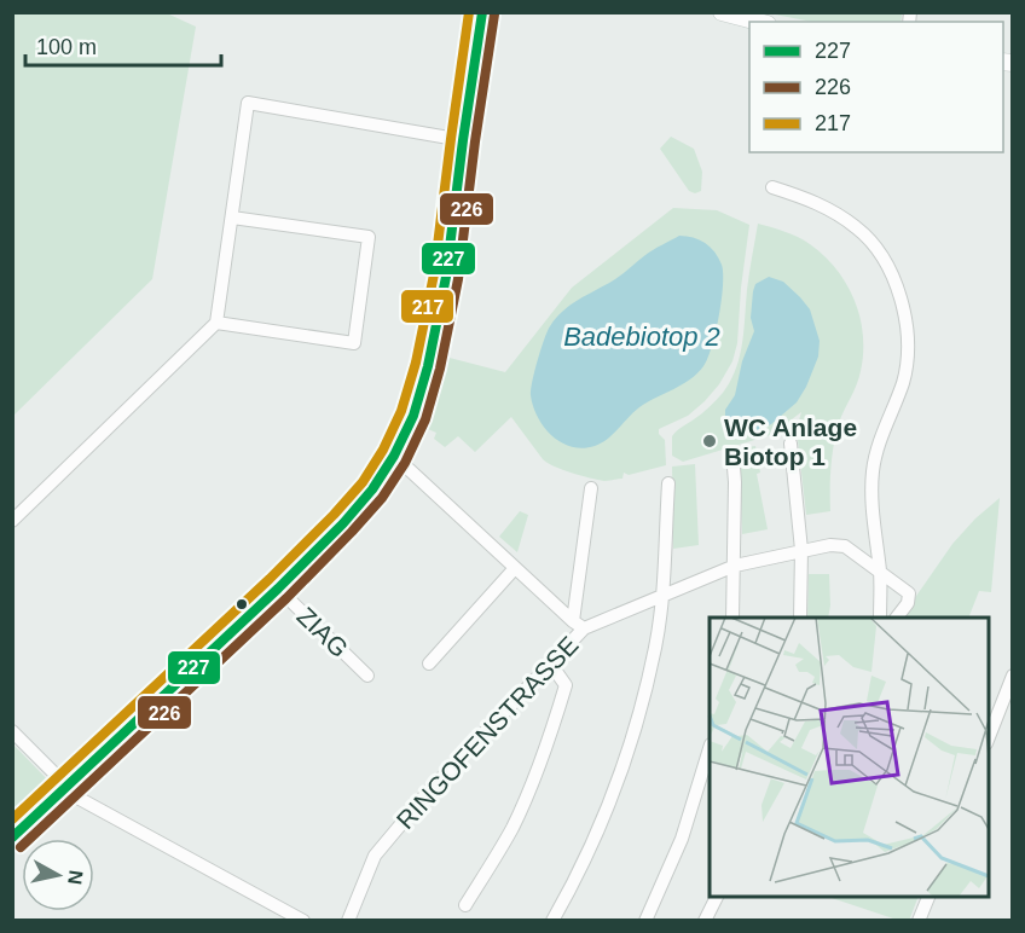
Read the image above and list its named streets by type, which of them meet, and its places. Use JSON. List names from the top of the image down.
{
  "streets": {
    "street": ["ZIAG", "RINGOFENSTRASSE"]
  },
  "water": ["Badebiotop 2"],
  "places": ["WC Anlage Biotop 1"],
  "lines": ["transit line 227", "transit line 217", "transit line 226"],
  "legend": ["227", "226", "217"],
  "scale_bar": "100 m",
  "north": "right"
}
